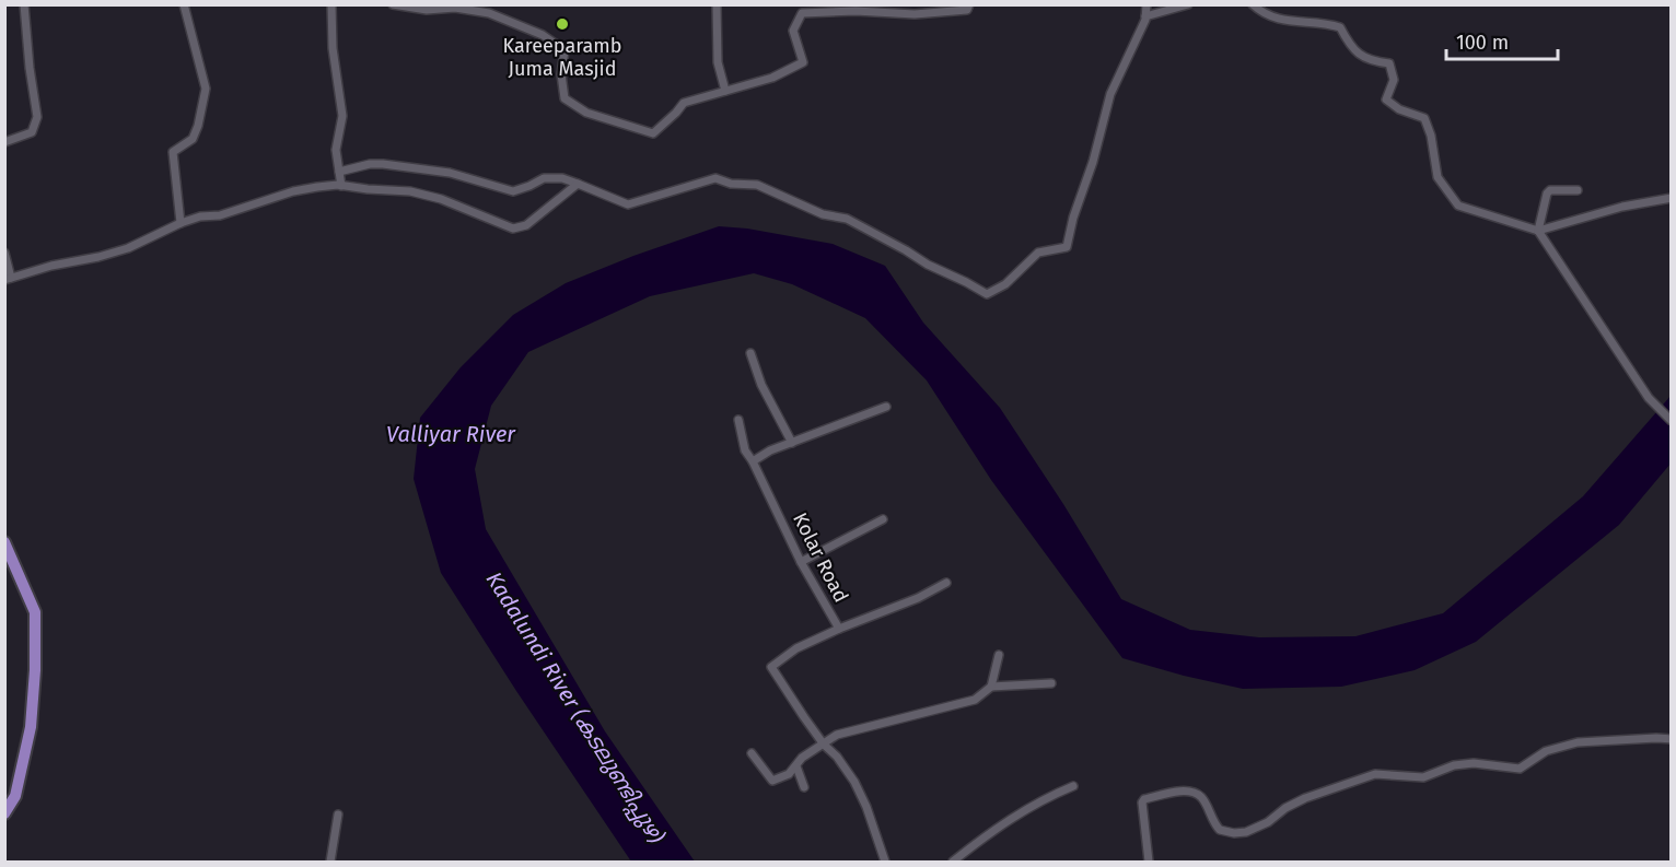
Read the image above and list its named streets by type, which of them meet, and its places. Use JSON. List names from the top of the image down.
{
  "streets": {
    "street": ["Kolar Road"]
  },
  "water": ["Valliyar River", "Kadalundi River (കടലുണ്ടിപ്പുഴ)"],
  "places": ["Kareeparamb Juma Masjid"],
  "scale_bar": "100 m"
}
